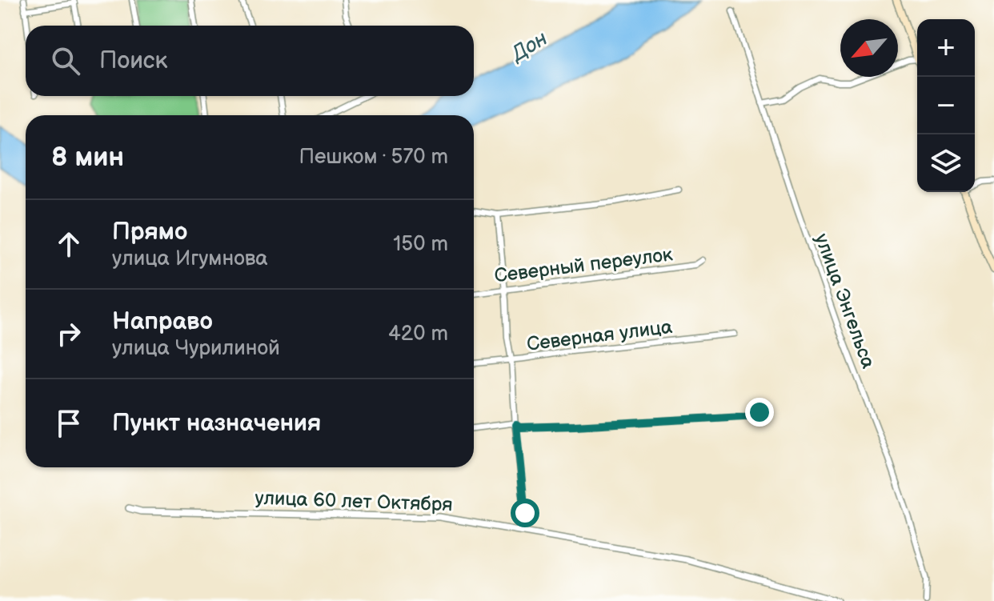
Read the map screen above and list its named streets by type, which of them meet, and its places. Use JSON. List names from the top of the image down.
{
  "streets": {
    "street": [
      "Северный переулок",
      "улица Энгельса",
      "Северная улица",
      "улица 60 лет Октября"
    ]
  },
  "water": ["Дон"],
  "north": "bottom left",
  "page": {
    "map_buttons": ["+", "−"],
    "search": "Поиск",
    "heading": ["8 мин", "Пешком · 570 m"],
    "list": [
      ["Прямо", "улица Игумнова", "150 m"],
      ["Направо", "улица Чурилиной", "420 m"],
      "Пункт назначения"
    ]
  }
}
